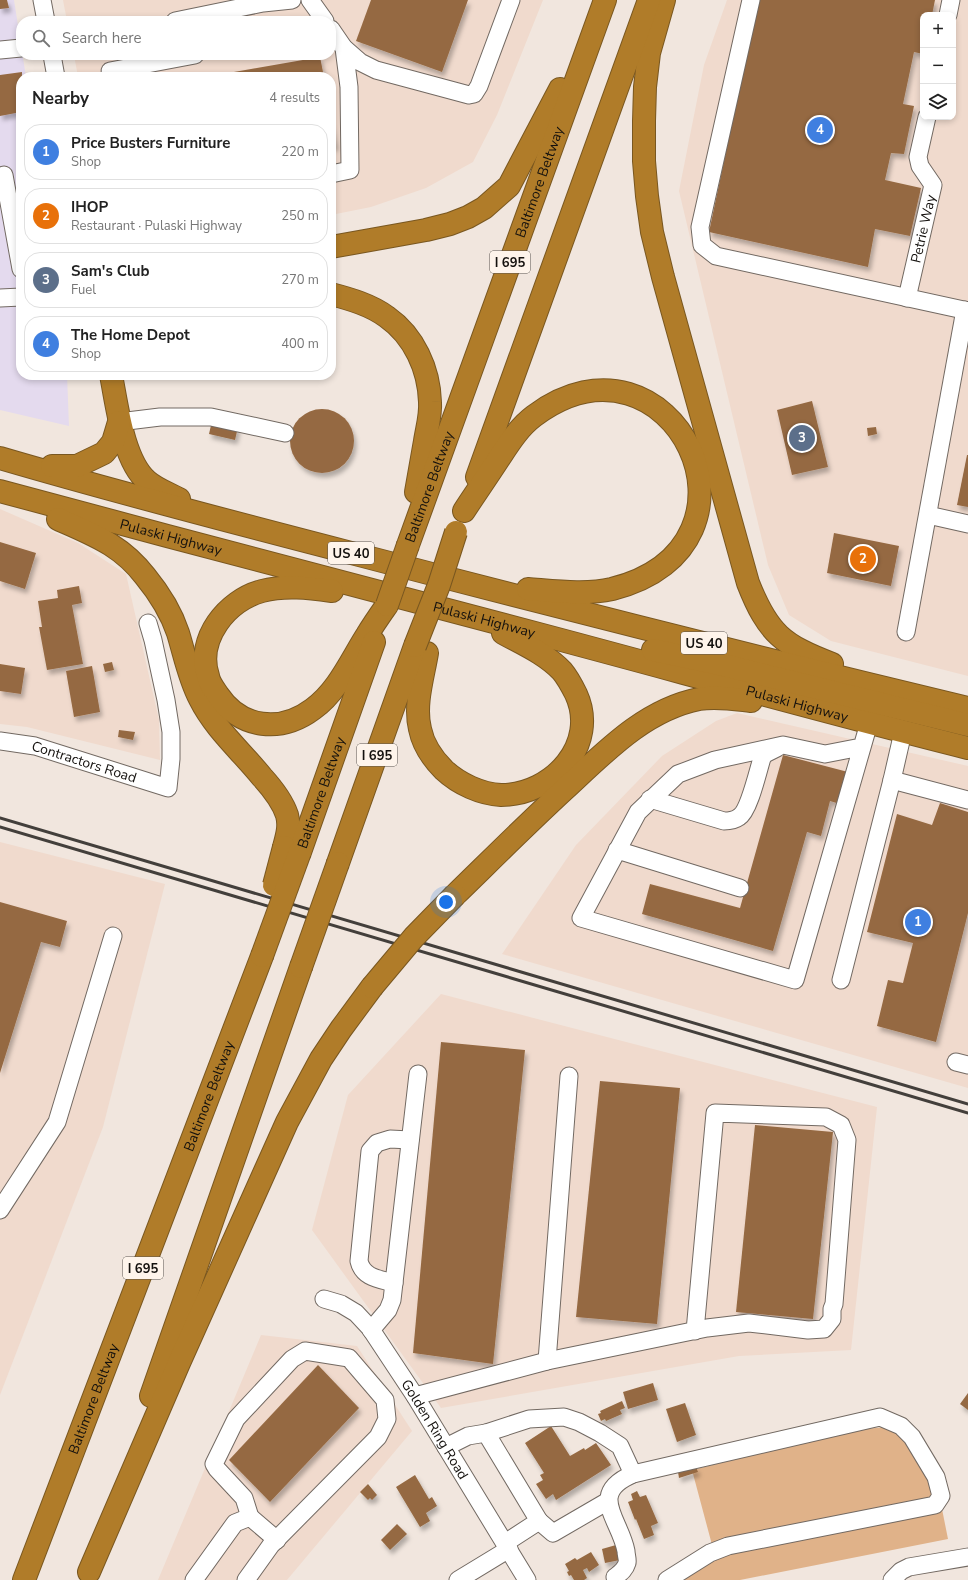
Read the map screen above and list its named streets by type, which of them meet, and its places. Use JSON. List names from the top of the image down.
{
  "streets": {
    "highway": [
      "Baltimore Beltway",
      "I 695",
      "Pulaski Highway",
      "US 40"
    ],
    "street": ["Petrie Way", "Contractors Road", "Golden Ring Road"]
  },
  "crossings": [
    ["Baltimore Beltway", "Pulaski Highway"]
  ],
  "page": {
    "map_buttons": ["+", "−"],
    "search": "Search here",
    "heading": ["Nearby", "4 results"],
    "pins": [
      "4",
      "3",
      "2",
      "1"
    ],
    "list": [
      {
        "mark": "1",
        "name": "Price Busters Furniture",
        "note": "Shop",
        "value": "220 m"
      },
      {
        "mark": "2",
        "name": "IHOP",
        "note": "Restaurant · Pulaski Highway",
        "value": "250 m"
      },
      {
        "mark": "3",
        "name": "Sam's Club",
        "note": "Fuel",
        "value": "270 m"
      },
      {
        "mark": "4",
        "name": "The Home Depot",
        "note": "Shop",
        "value": "400 m"
      }
    ]
  }
}
